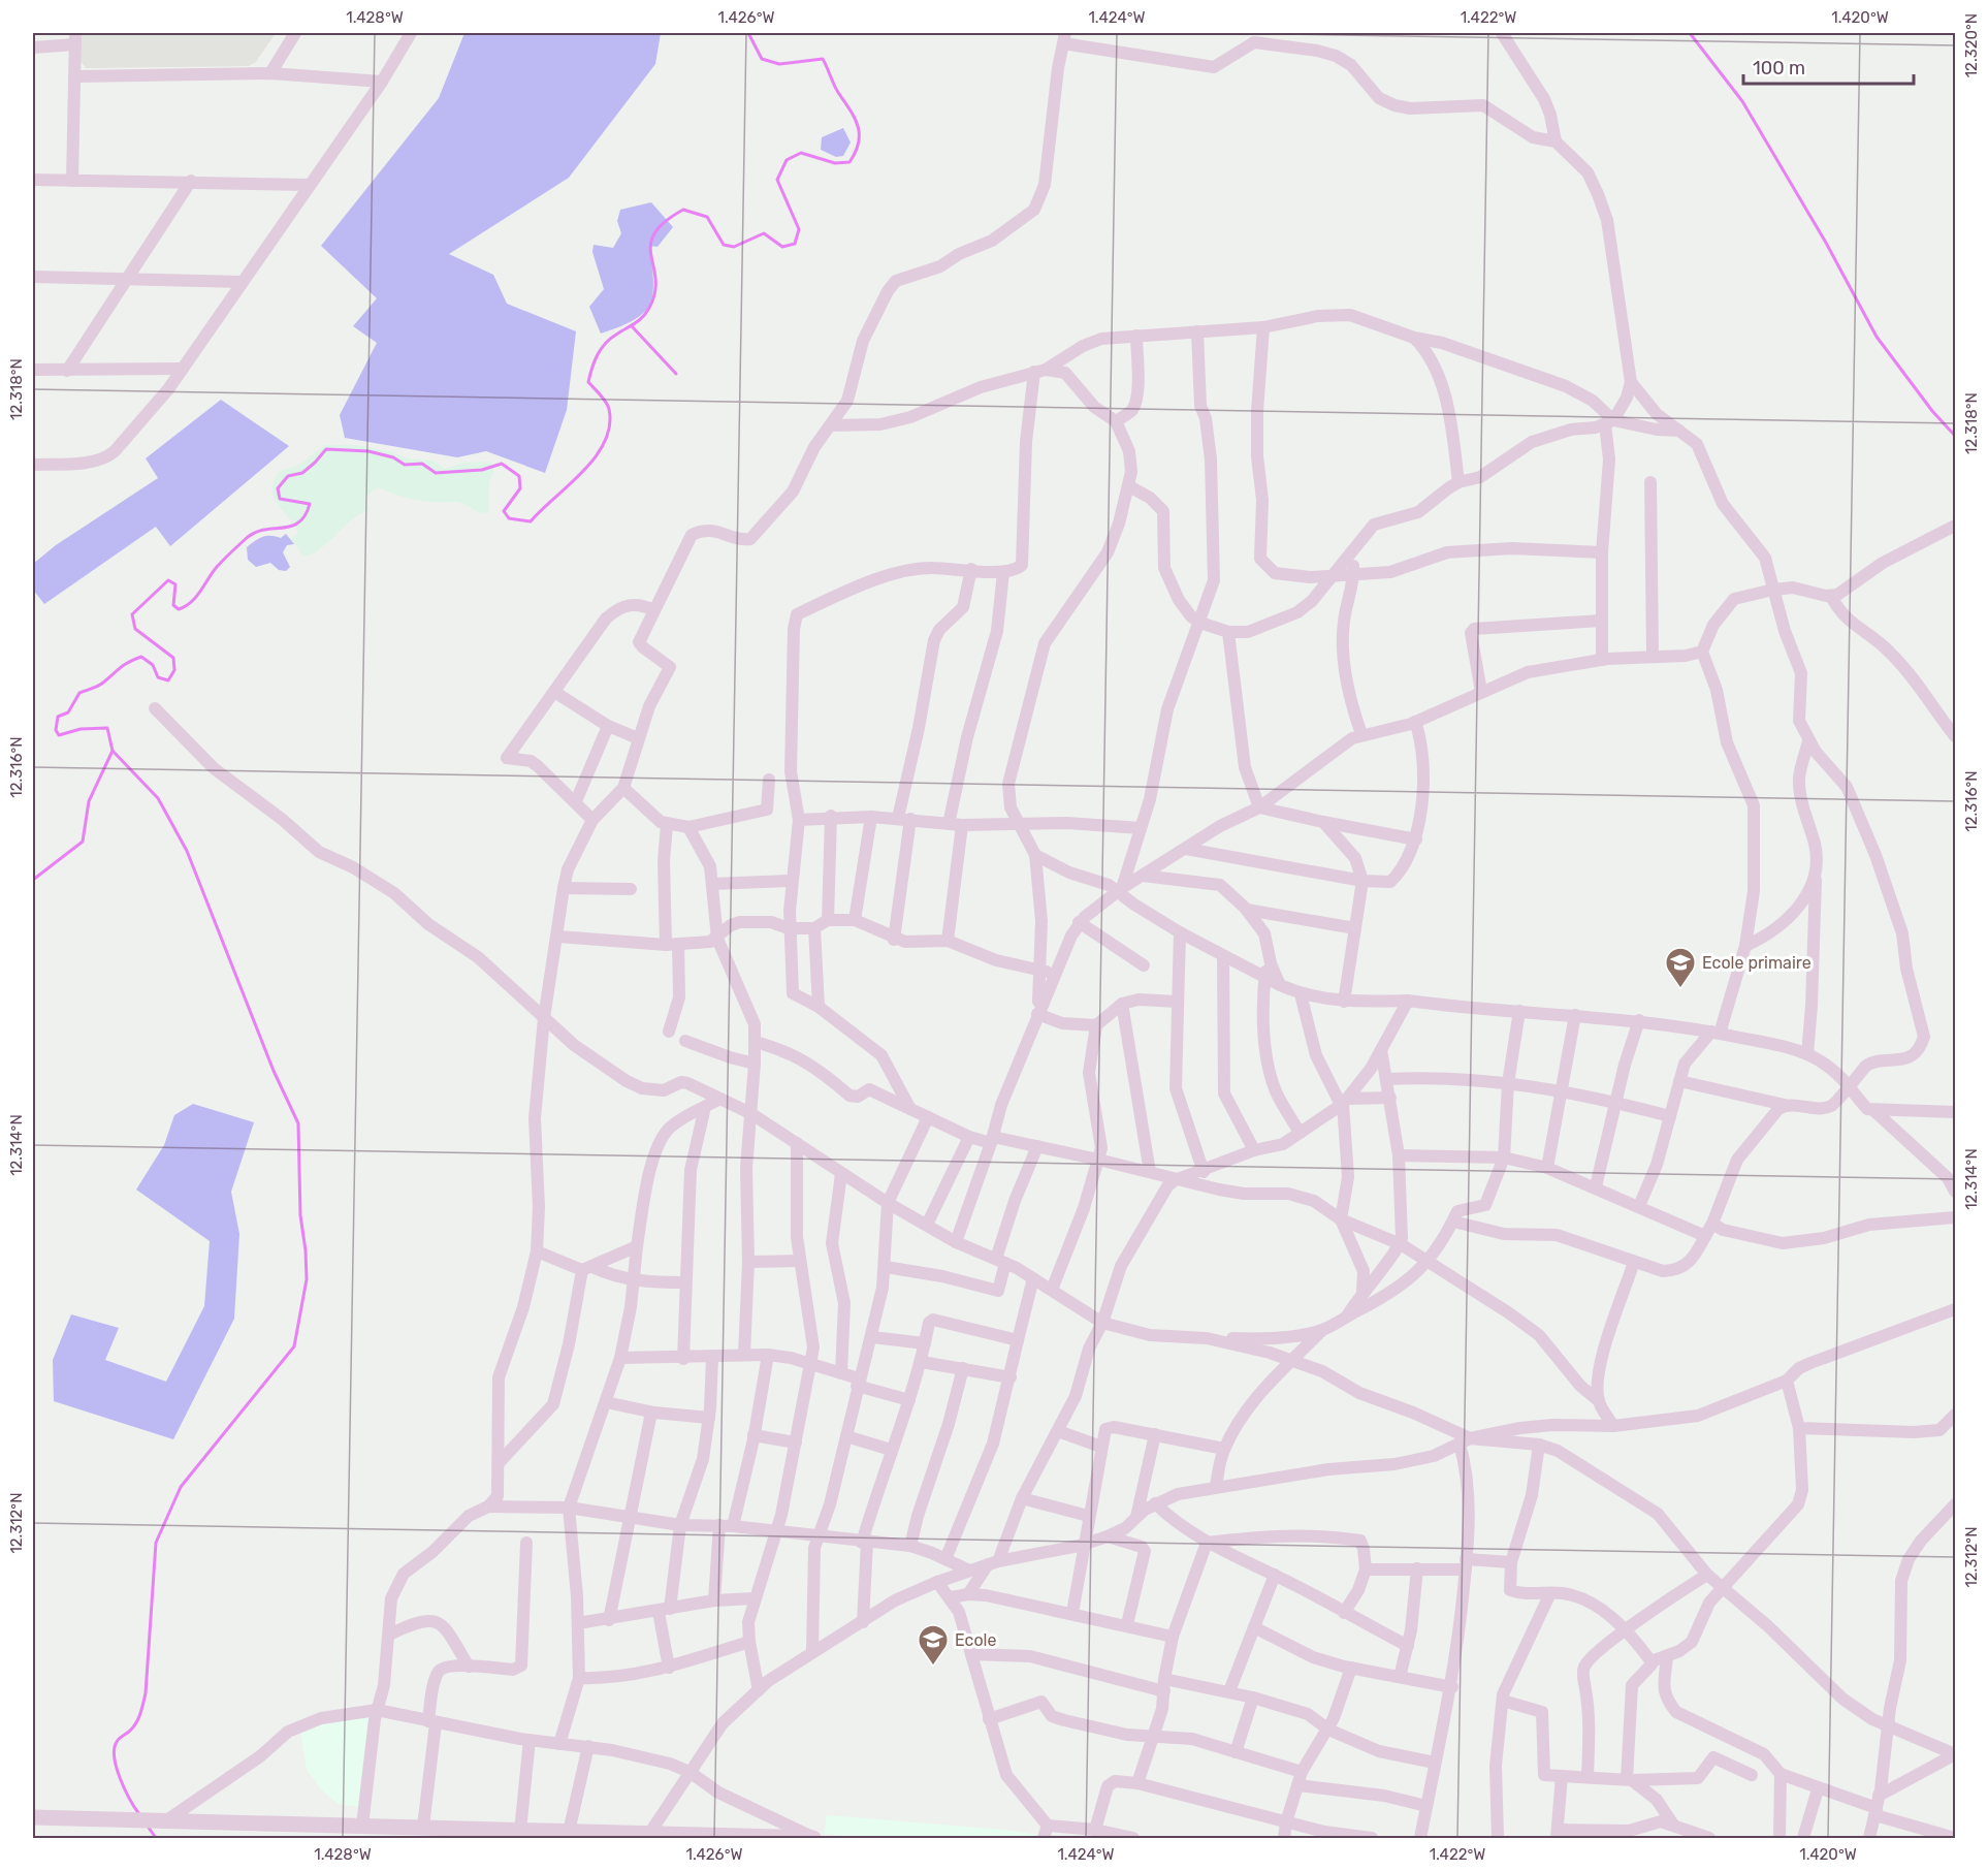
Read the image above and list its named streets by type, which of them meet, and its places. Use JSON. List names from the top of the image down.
{
  "places": {
    "school or university": ["Ecole primaire", "Ecole"]
  },
  "scale_bar": "100 m",
  "coordinates": [
    "1.428°W",
    "1.426°W",
    "1.424°W",
    "1.422°W",
    "1.420°W",
    "12.320°N",
    "12.318°N",
    "12.316°N",
    "12.314°N",
    "12.312°N"
  ]
}
